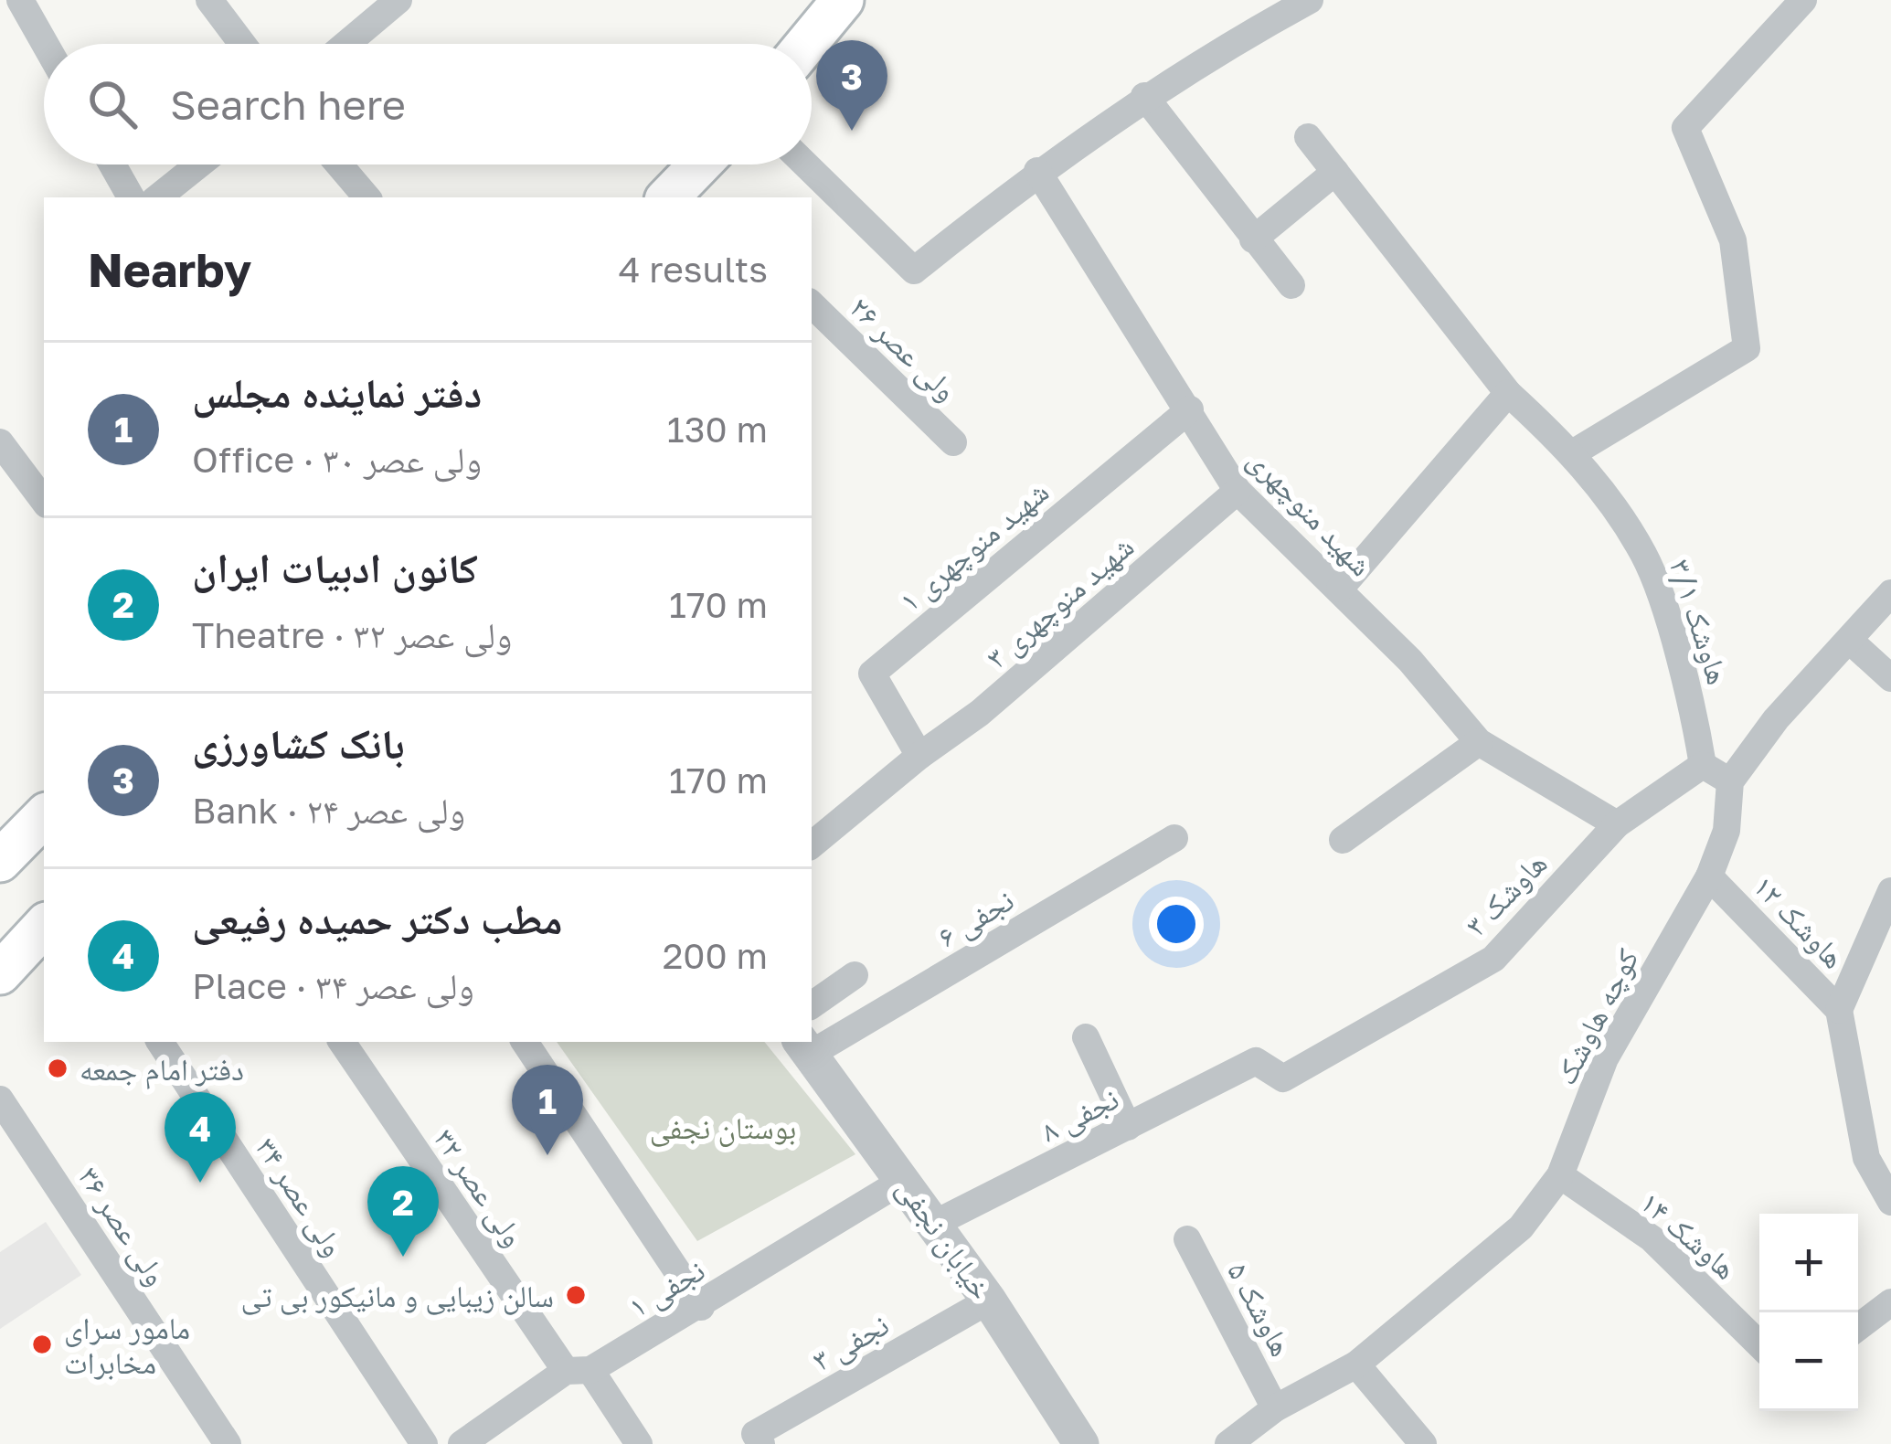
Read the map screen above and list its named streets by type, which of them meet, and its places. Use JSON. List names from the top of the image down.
{
  "streets": {
    "street": [
      "ولی عصر ۲۶",
      "شهید منوچهری",
      "شهید منوچهری ۱",
      "شهید منوچهری ۳",
      "هاوشک ۳/۱",
      "هاوشک ۳",
      "نجفی ۶",
      "هاوشک ۱۲",
      "کوچه هاوشک",
      "نجفی ۸",
      "ولی عصر ۳۲",
      "ولی عصر ۳۴",
      "ولی عصر ۳۶",
      "هاوشک ۱۴",
      "خیابان نجفی",
      "نجفی ۱",
      "هاوشک ۵",
      "نجفی ۳"
    ]
  },
  "crossings": [
    ["شهید منوچهری", "شهید منوچهری ۱"],
    ["شهید منوچهری", "شهید منوچهری ۳"],
    ["شهید منوچهری", "هاوشک ۳"],
    ["شهید منوچهری ۱", "شهید منوچهری ۳"],
    ["هاوشک ۳/۱", "هاوشک ۳"],
    ["هاوشک ۳", "نجفی ۸"],
    ["نجفی ۶", "خیابان نجفی"],
    ["هاوشک ۱۲", "کوچه هاوشک"],
    ["کوچه هاوشک", "هاوشک ۱۴"],
    ["کوچه هاوشک", "هاوشک ۵"],
    ["نجفی ۸", "خیابان نجفی"],
    ["ولی عصر ۳۲", "نجفی ۱"],
    ["خیابان نجفی", "نجفی ۱"],
    ["خیابان نجفی", "نجفی ۳"]
  ],
  "parks": ["بوستان نجفی"],
  "places": ["دفتر امام جمعه", "سالن زیبایی و مانیکور بی تی", "مامور سرای مخابرات"],
  "page": {
    "pins": [
      "3",
      "1",
      "4",
      "2"
    ],
    "search": "Search here",
    "heading": ["Nearby", "4 results"],
    "list": [
      {
        "mark": "1",
        "name": "دفتر نماینده مجلس",
        "note": "Office · ولی عصر ۳۰",
        "value": "130 m"
      },
      {
        "mark": "2",
        "name": "کانون ادبیات ایران",
        "note": "Theatre · ولی عصر ۳۲",
        "value": "170 m"
      },
      {
        "mark": "3",
        "name": "بانک کشاورزی",
        "note": "Bank · ولی عصر ۲۴",
        "value": "170 m"
      },
      {
        "mark": "4",
        "name": "مطب دکتر حمیده رفیعی",
        "note": "Place · ولی عصر ۳۴",
        "value": "200 m"
      }
    ],
    "map_buttons": ["+", "−"]
  }
}
